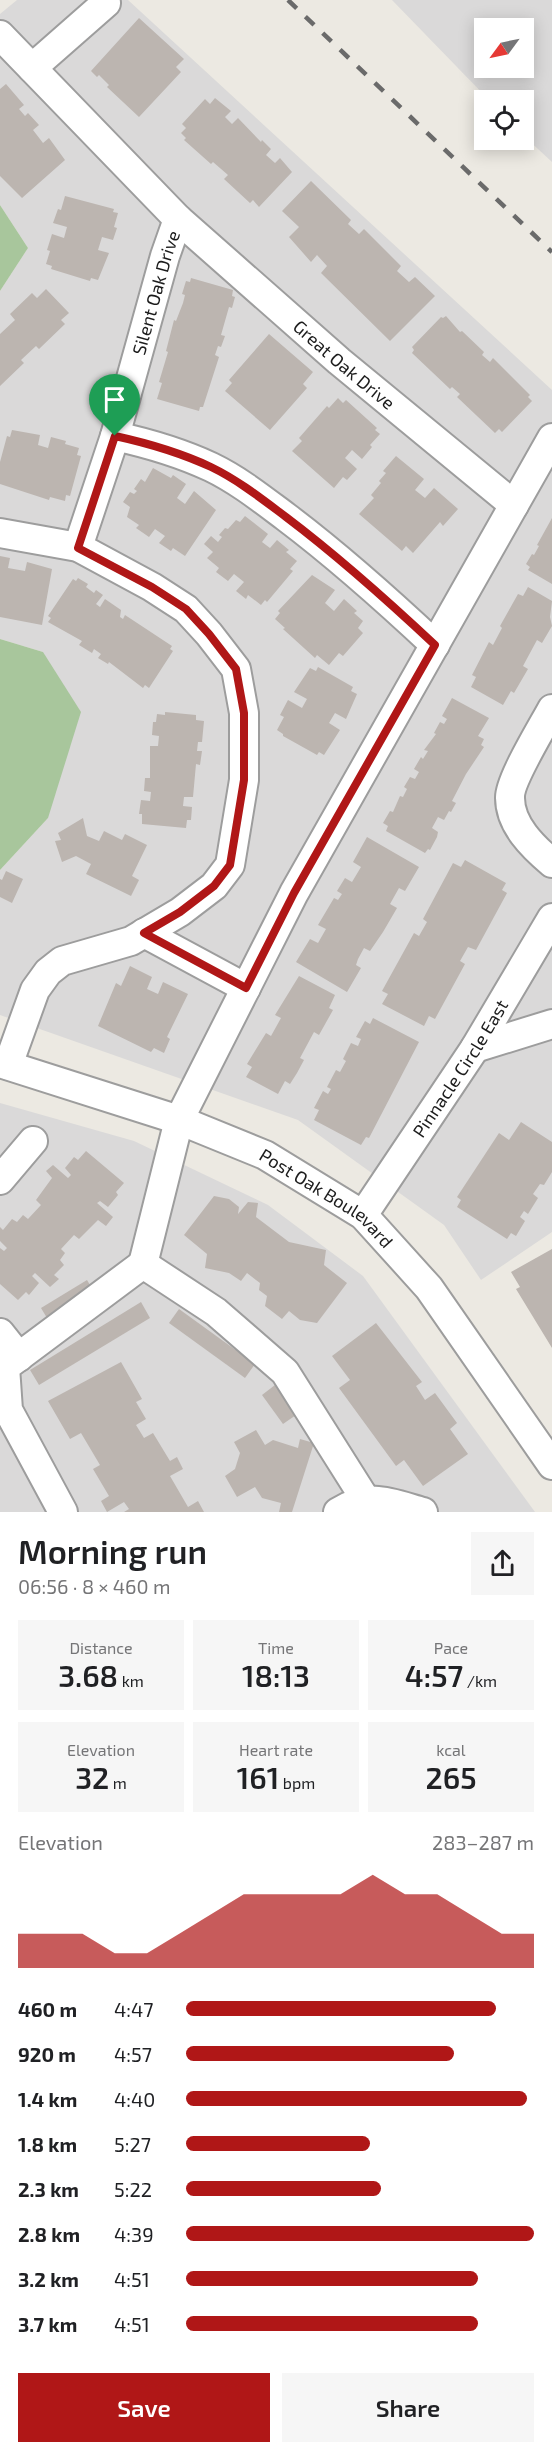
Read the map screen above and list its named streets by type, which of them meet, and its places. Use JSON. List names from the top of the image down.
{
  "streets": {
    "street": [
      "Silent Oak Drive",
      "Great Oak Drive",
      "Pinnacle Circle East",
      "Post Oak Boulevard"
    ]
  },
  "crossings": [
    ["Silent Oak Drive", "Great Oak Drive"],
    ["Pinnacle Circle East", "Post Oak Boulevard"]
  ],
  "north": "bottom left",
  "page": {
    "heading": ["Morning run", "06:56 · 8 × 460 m"],
    "stats": [
      ["Distance", "3.68 km"],
      ["Time", "18:13"],
      ["Pace", "4:57 /km"],
      ["Elevation", "32 m"],
      ["Heart rate", "161 bpm"],
      ["kcal", "265"]
    ],
    "chart": ["Elevation", "283–287 m"],
    "list": [
      {
        "name": "460 m",
        "note": "4:47"
      },
      {
        "name": "920 m",
        "note": "4:57"
      },
      {
        "name": "1.4 km",
        "note": "4:40"
      },
      {
        "name": "1.8 km",
        "note": "5:27"
      },
      {
        "name": "2.3 km",
        "note": "5:22"
      },
      {
        "name": "2.8 km",
        "note": "4:39"
      },
      {
        "name": "3.2 km",
        "note": "4:51"
      },
      {
        "name": "3.7 km",
        "note": "4:51"
      }
    ],
    "buttons": ["Save", "Share"]
  }
}
